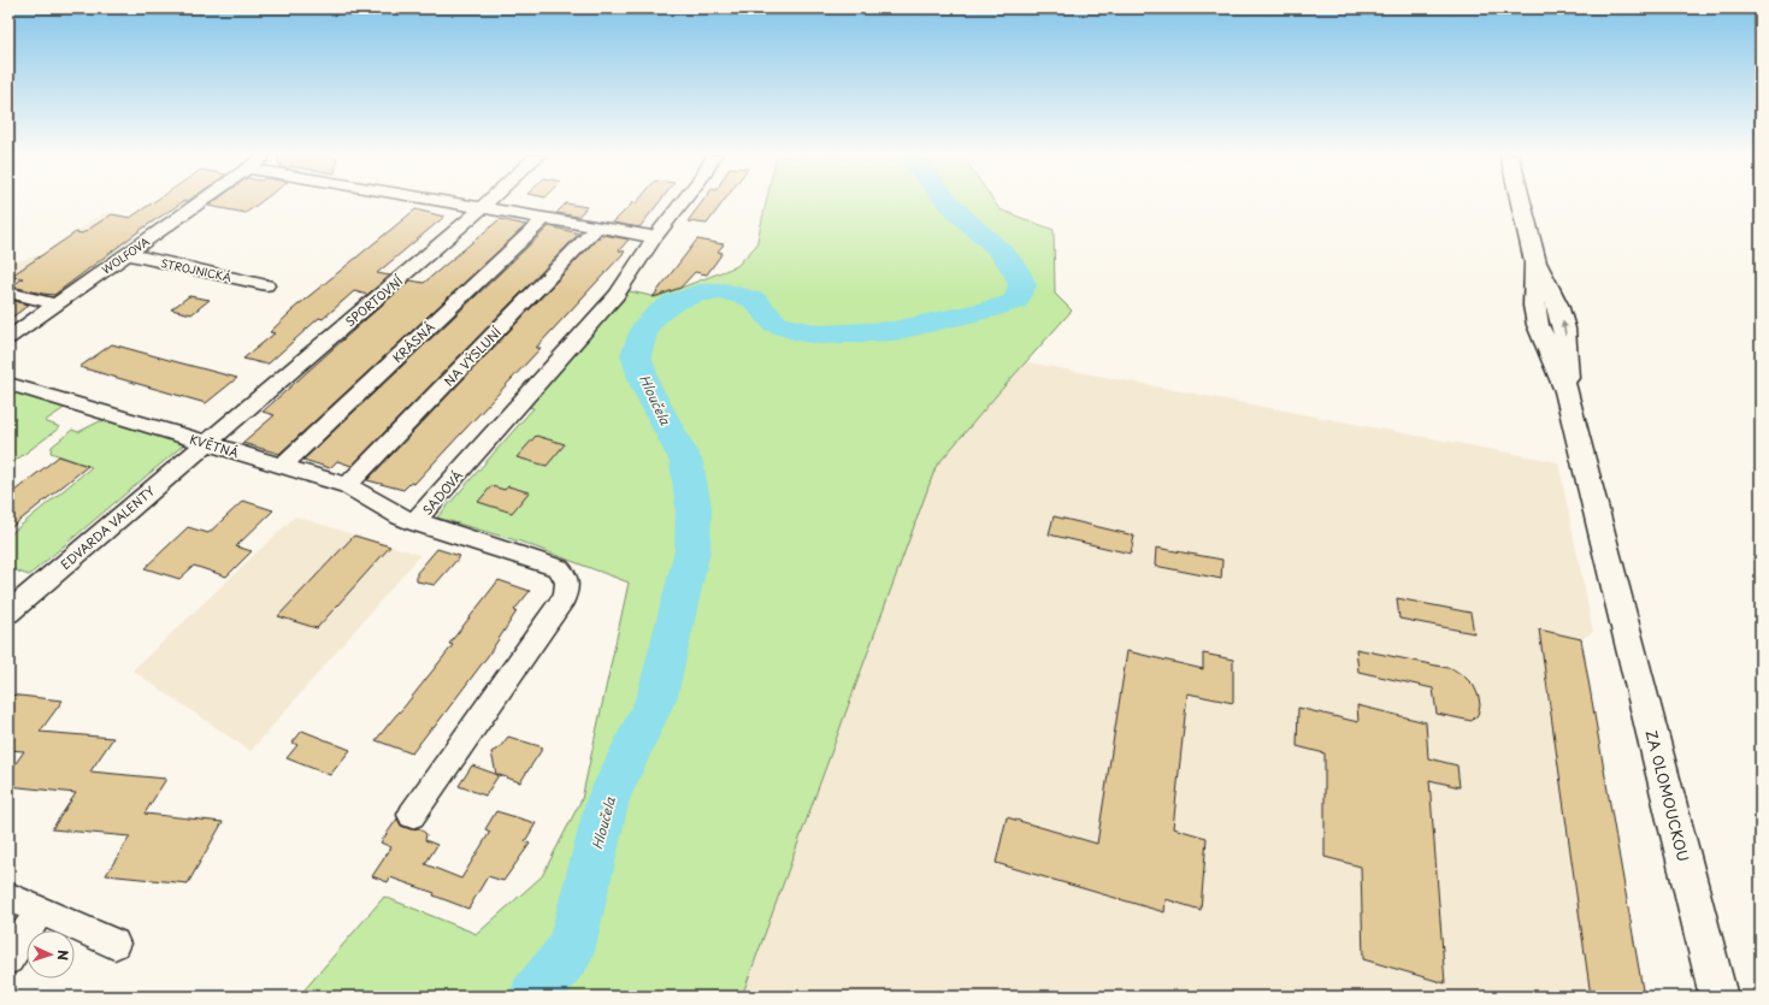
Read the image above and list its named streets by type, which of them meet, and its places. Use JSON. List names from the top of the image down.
{
  "streets": {
    "main road": ["ZA OLOMOUCKOU"],
    "street": [
      "WOLFOVA",
      "STROJNICKÁ",
      "SPORTOVNÍ",
      "KRÁSNÁ",
      "NA VÝSLUNÍ",
      "KVĚTNÁ",
      "SADOVÁ",
      "EDVARDA VALENTY"
    ]
  },
  "crossings": [
    ["WOLFOVA", "STROJNICKÁ"],
    ["SPORTOVNÍ", "KVĚTNÁ"],
    ["SPORTOVNÍ", "EDVARDA VALENTY"],
    ["KRÁSNÁ", "KVĚTNÁ"],
    ["NA VÝSLUNÍ", "KVĚTNÁ"],
    ["KVĚTNÁ", "SADOVÁ"],
    ["KVĚTNÁ", "EDVARDA VALENTY"]
  ],
  "water": ["Hloučela"],
  "north": "right"
}
